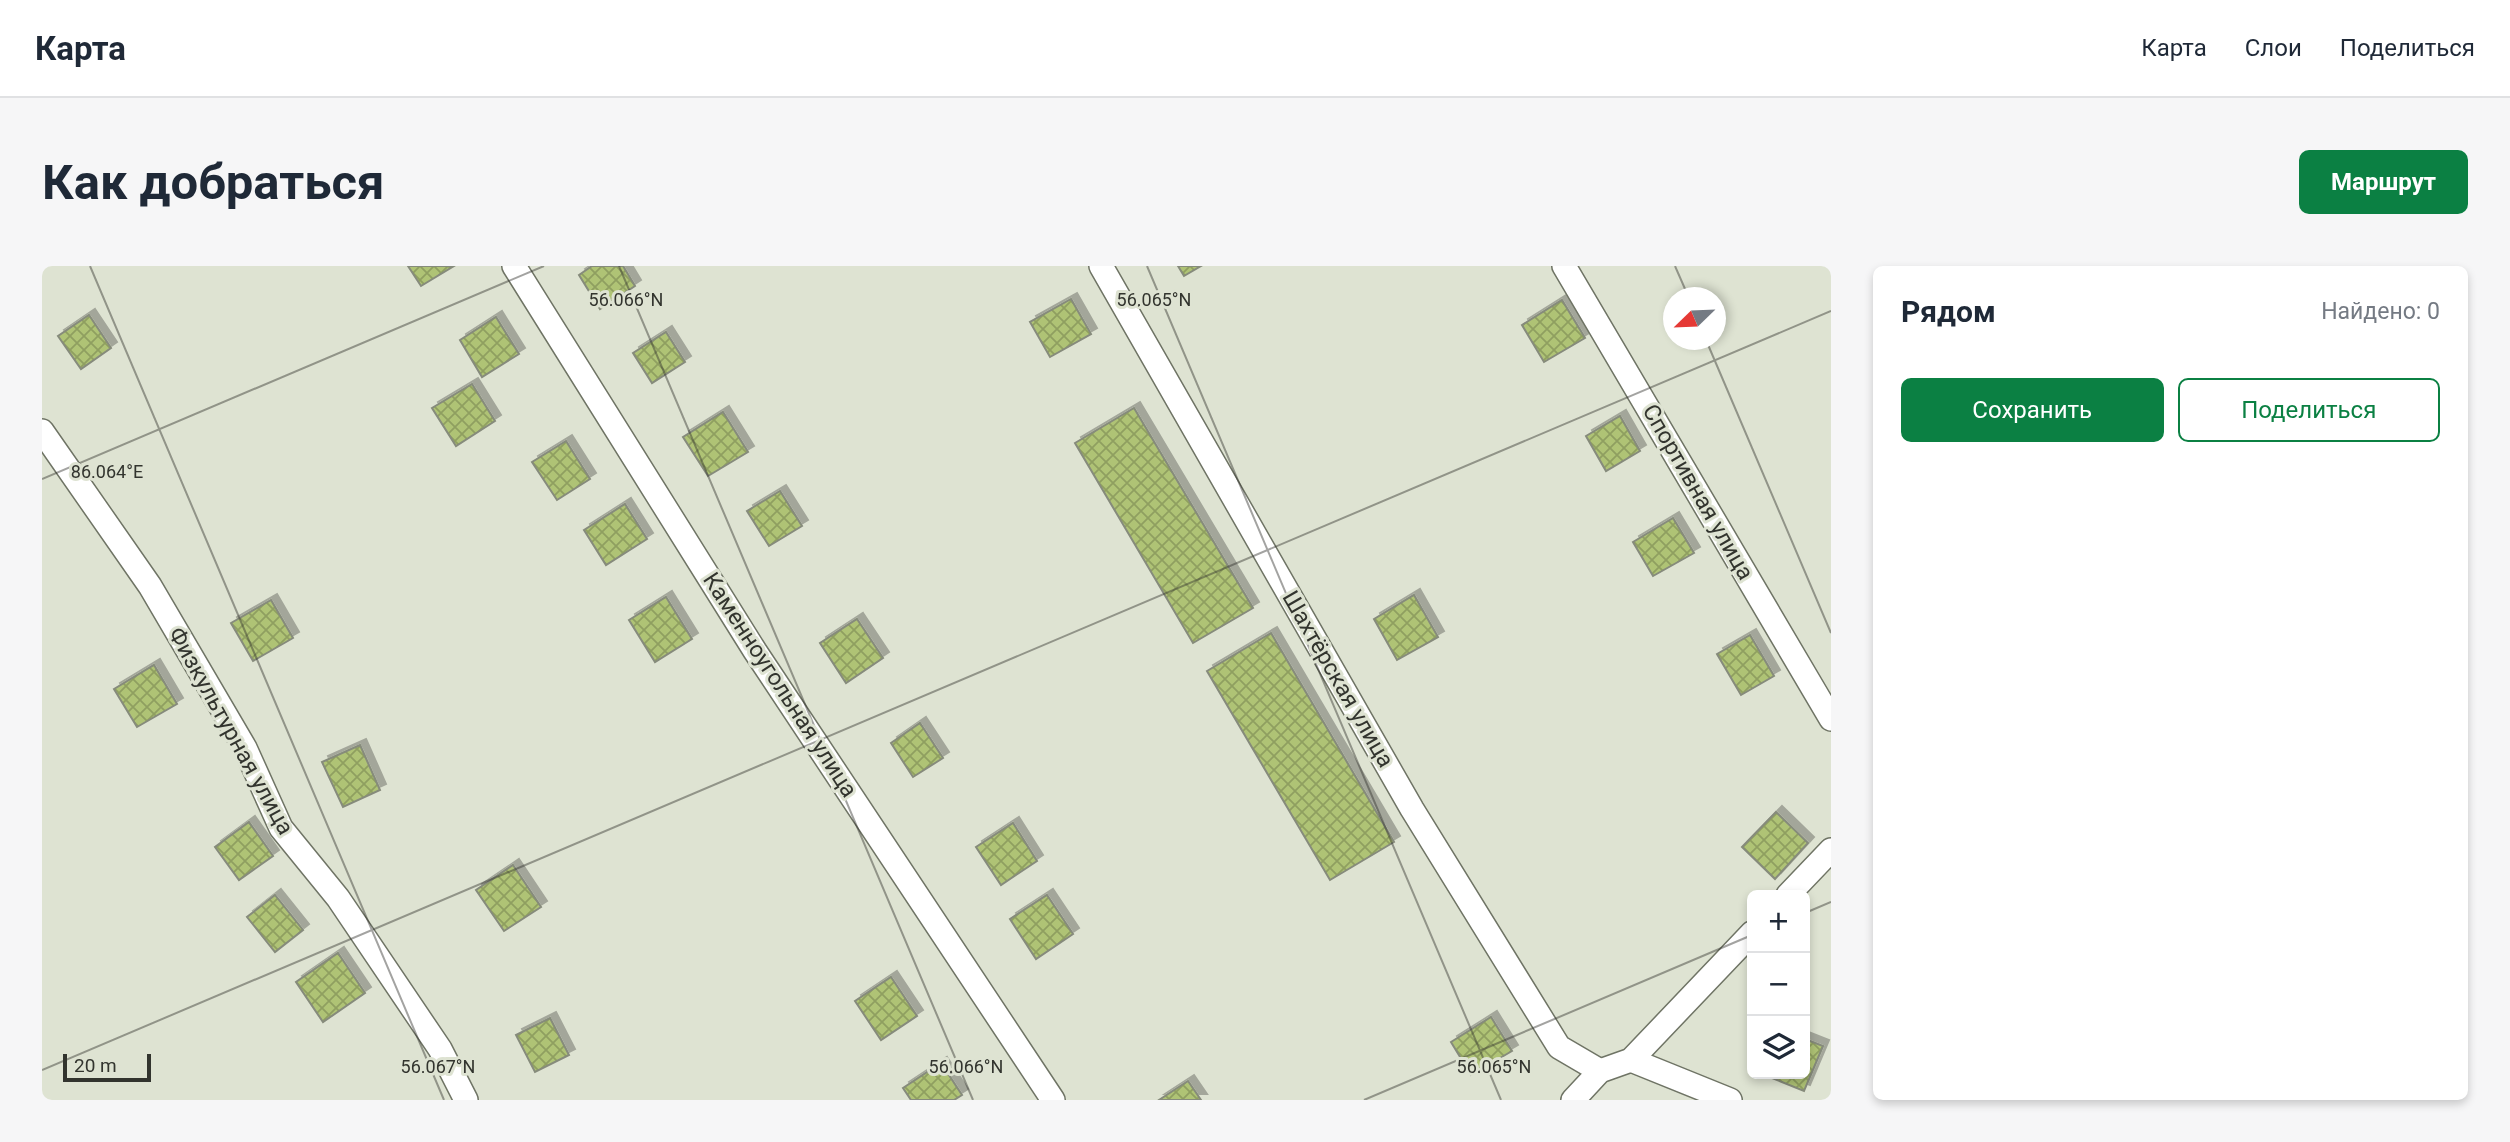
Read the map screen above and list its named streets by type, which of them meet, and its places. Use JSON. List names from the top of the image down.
{
  "streets": {
    "street": [
      "Спортивная улица",
      "Шахтёрская улица",
      "Каменноугольная улица",
      "Физкультурная улица"
    ]
  },
  "scale_bar": "20 m",
  "north": "bottom left",
  "page": {
    "header": "Карта",
    "nav": ["Карта", "Слои", "Поделиться"],
    "buttons": [
      "Маршрут",
      ["Сохранить", "Поделиться"]
    ],
    "title": "Как добраться",
    "heading": ["Рядом", "Найдено: 0"],
    "map_buttons": ["+", "−"],
    "scale": "20 m"
  },
  "coordinates": [
    "56.066°N",
    "56.065°N",
    "86.064°E",
    "56.067°N"
  ]
}
